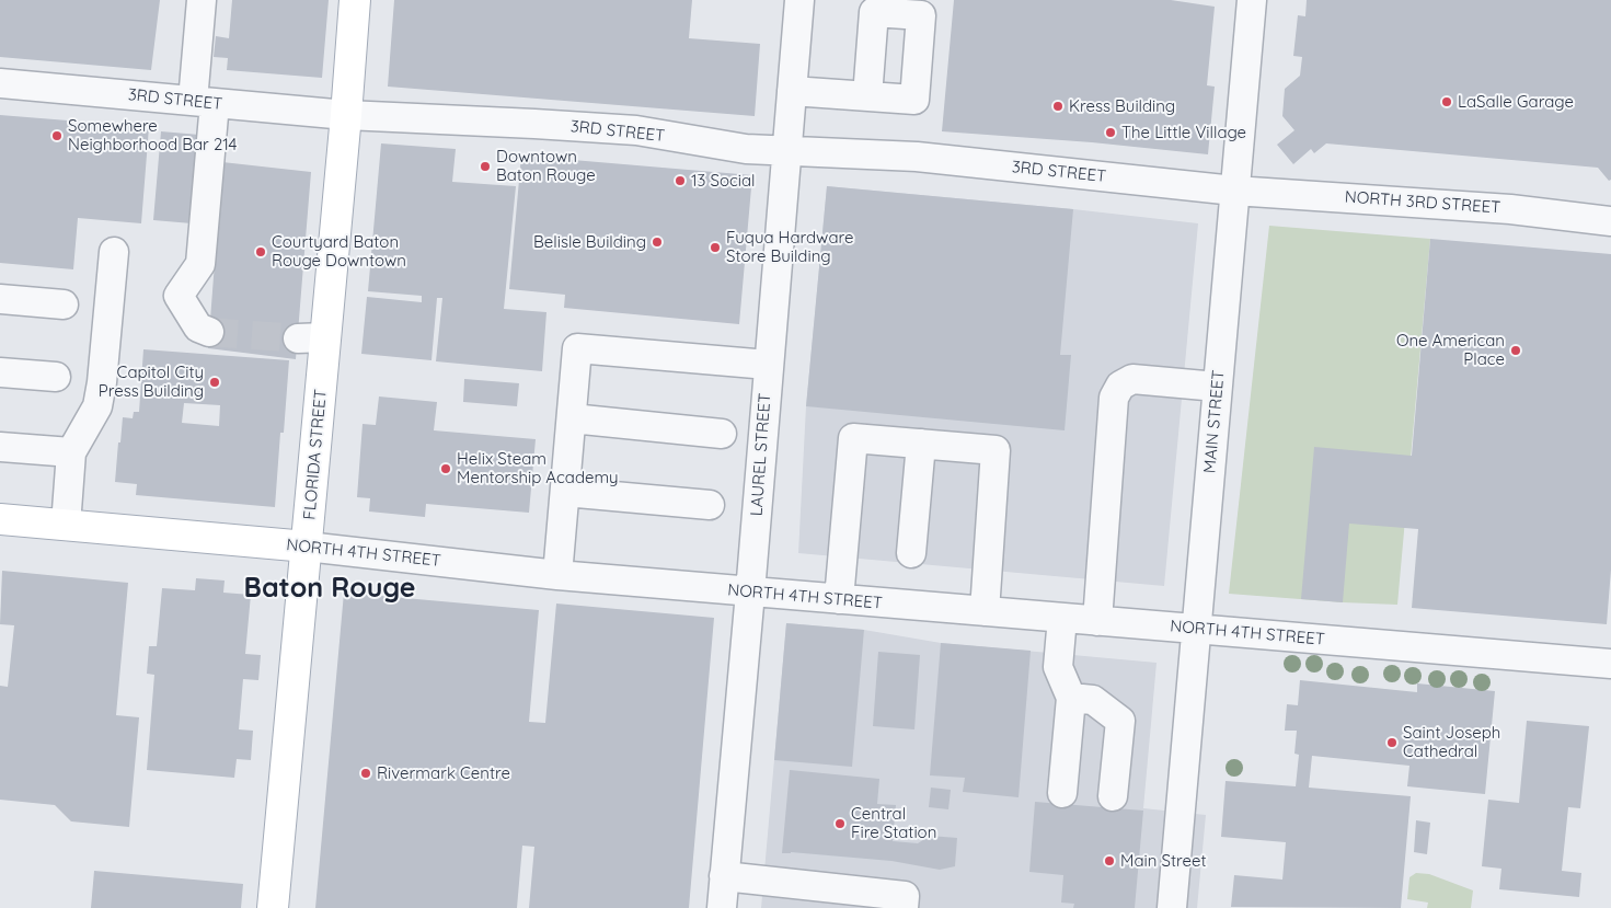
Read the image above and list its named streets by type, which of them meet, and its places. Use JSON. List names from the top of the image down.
{
  "streets": {
    "main road": ["FLORIDA STREET", "NORTH 4TH STREET"],
    "street": [
      "3RD STREET",
      "NORTH 3RD STREET",
      "MAIN STREET",
      "LAUREL STREET"
    ]
  },
  "crossings": [
    ["3RD STREET", "NORTH 3RD STREET"],
    ["3RD STREET", "MAIN STREET"],
    ["3RD STREET", "FLORIDA STREET"],
    ["3RD STREET", "LAUREL STREET"],
    ["NORTH 3RD STREET", "MAIN STREET"],
    ["MAIN STREET", "NORTH 4TH STREET"],
    ["FLORIDA STREET", "NORTH 4TH STREET"],
    ["LAUREL STREET", "NORTH 4TH STREET"]
  ],
  "districts": ["Baton Rouge"],
  "places": [
    "LaSalle Garage",
    "Kress Building",
    "The Little Village",
    "Somewhere Neighborhood Bar 214",
    "Downtown Baton Rouge",
    "13 Social",
    "Belisle Building",
    "Fuqua Hardware Store Building",
    "Courtyard Baton Rouge Downtown",
    "One American Place",
    "Capitol City Press Building",
    "Helix Steam Mentorship Academy",
    "Saint Joseph Cathedral",
    "Rivermark Centre",
    "Central Fire Station",
    "Main Street"
  ]
}
